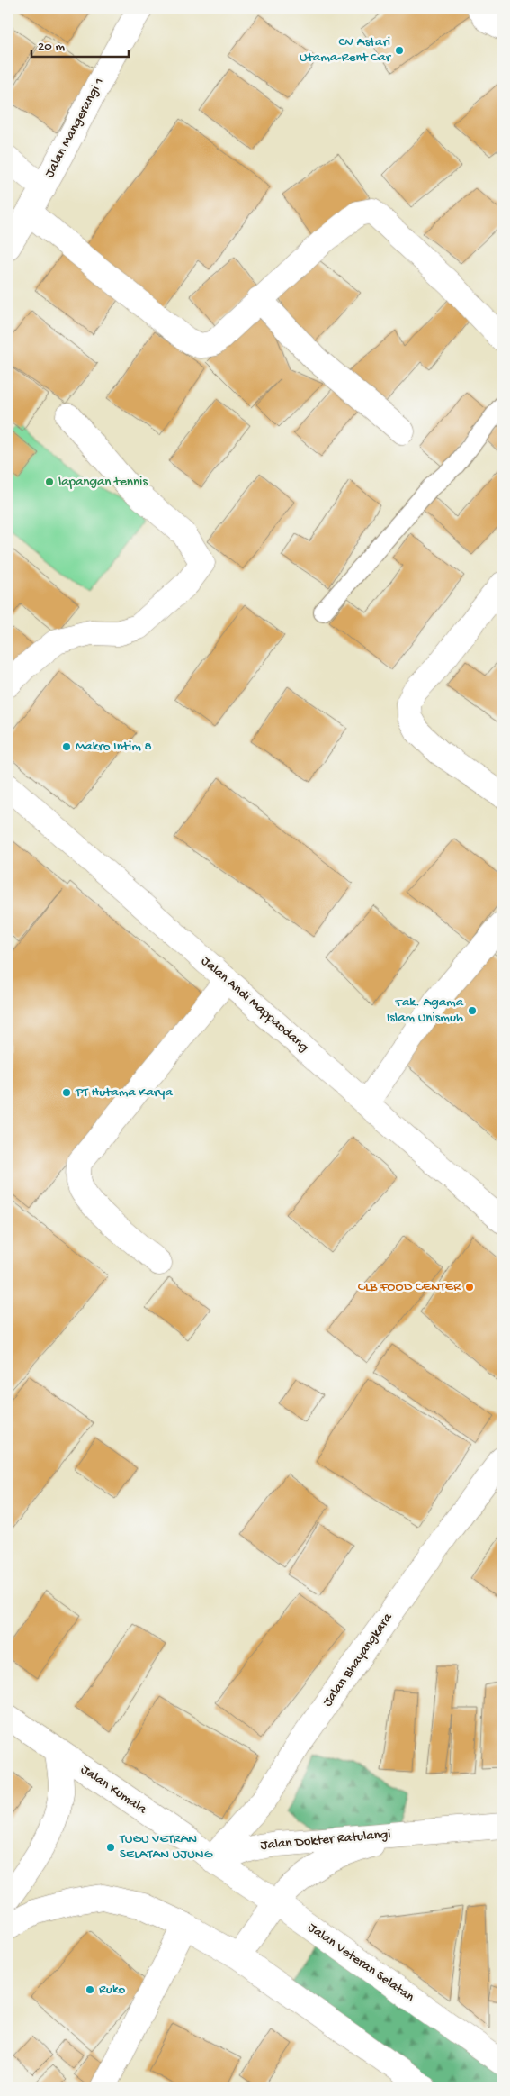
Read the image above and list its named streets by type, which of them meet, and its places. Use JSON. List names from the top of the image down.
{
  "streets": {
    "street": [
      "Jalan Mangerangi 1",
      "Jalan Andi Mappaodang",
      "Jalan Bhayangkara",
      "Jalan Kumala",
      "Jalan Dokter Ratulangi",
      "Jalan Veteran Selatan"
    ]
  },
  "crossings": [
    ["Jalan Bhayangkara", "Jalan Kumala"],
    ["Jalan Bhayangkara", "Jalan Dokter Ratulangi"],
    ["Jalan Bhayangkara", "Jalan Veteran Selatan"],
    ["Jalan Kumala", "Jalan Dokter Ratulangi"],
    ["Jalan Kumala", "Jalan Veteran Selatan"],
    ["Jalan Dokter Ratulangi", "Jalan Veteran Selatan"]
  ],
  "places": [
    "CV Astari Utama-Rent Car",
    "lapangan tennis",
    "Makro Intim 8",
    "Fak. Agama Islam Unismuh",
    "PT Hutama Karya",
    "CLB FOOD CENTER",
    "TUGU VETRAN SELATAN UJUNG",
    "Ruko"
  ],
  "scale_bar": "20 m"
}
